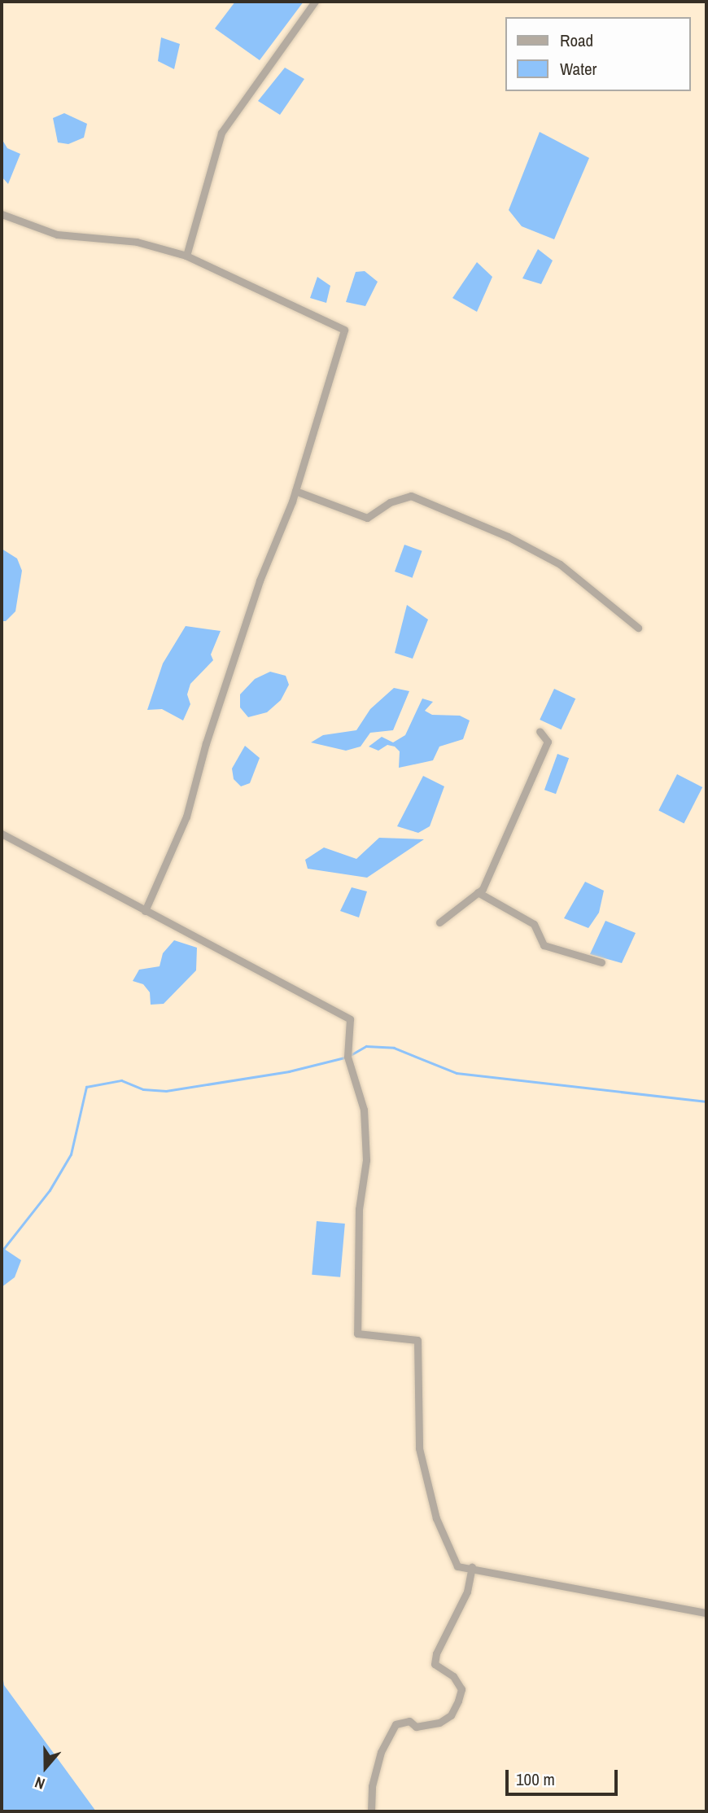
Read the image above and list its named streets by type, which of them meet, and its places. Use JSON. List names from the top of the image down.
{
  "legend": ["Road", "Water"],
  "scale_bar": "100 m",
  "north": "bottom"
}
